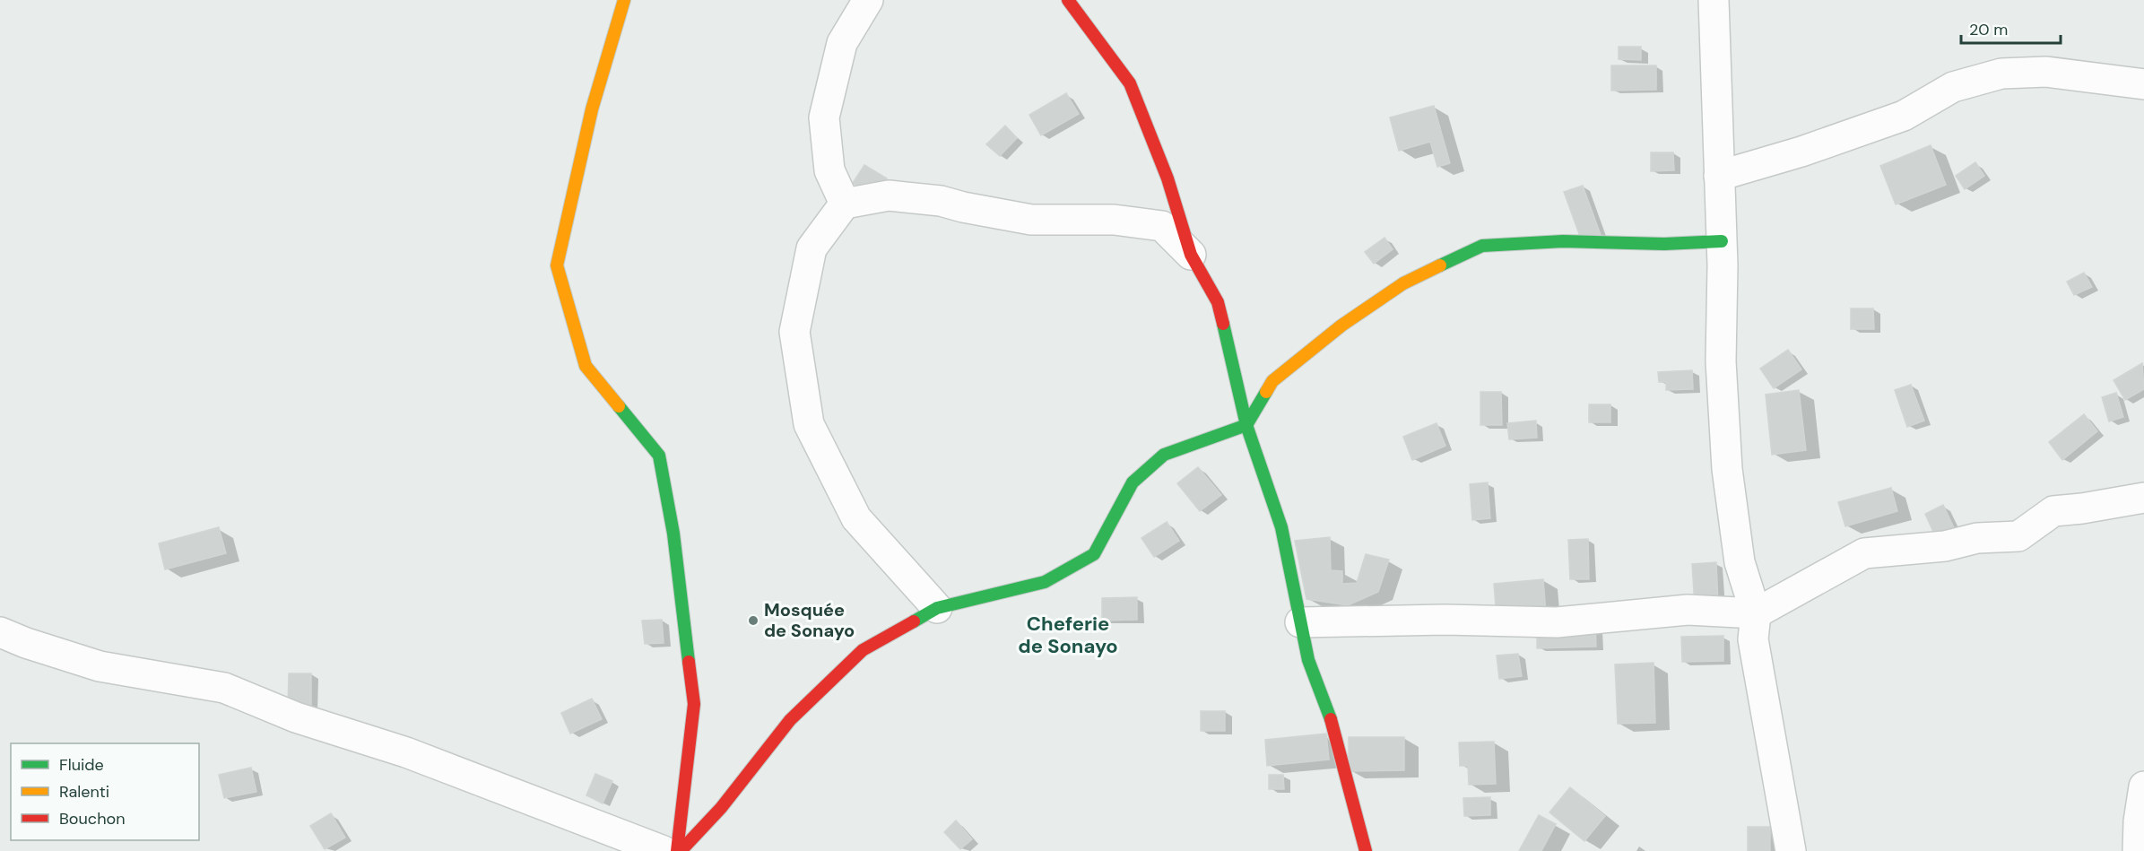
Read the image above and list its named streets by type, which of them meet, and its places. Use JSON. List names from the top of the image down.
{
  "districts": ["Cheferie de Sonayo"],
  "places": ["Mosquée de Sonayo"],
  "legend": ["Fluide", "Ralenti", "Bouchon"],
  "scale_bar": "20 m"
}
